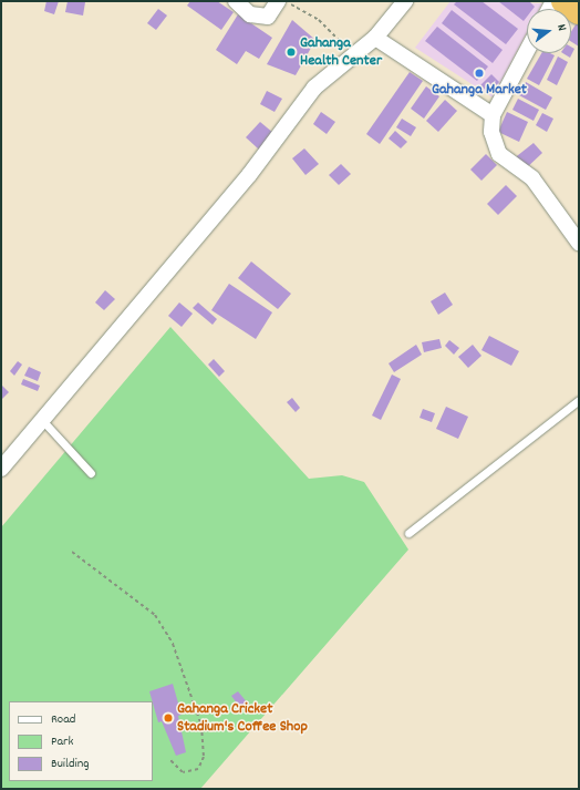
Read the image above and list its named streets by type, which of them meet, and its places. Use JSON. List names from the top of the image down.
{
  "places": ["Gahanga Health Center", "Gahanga Market", "Gahanga Cricket Stadium's Coffee Shop"],
  "legend": ["Road", "Park", "Building"],
  "north": "right"
}
